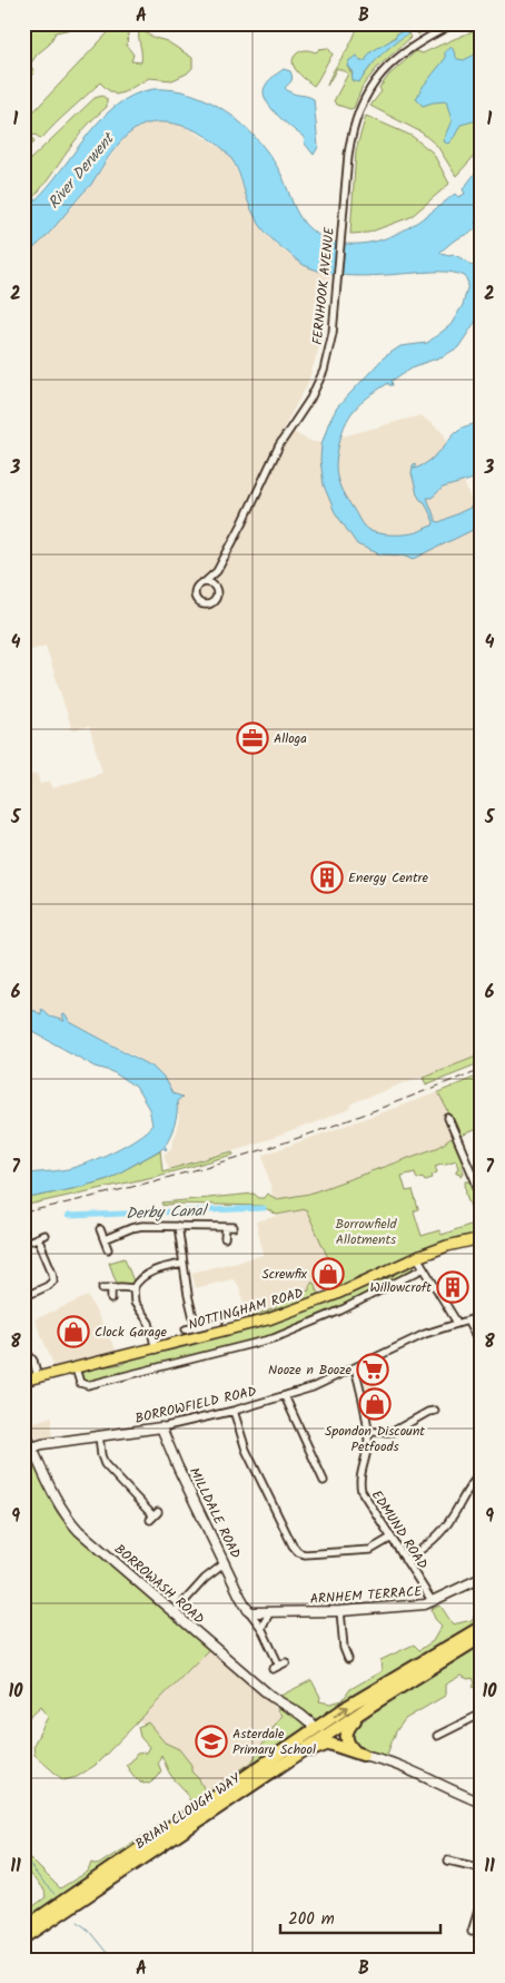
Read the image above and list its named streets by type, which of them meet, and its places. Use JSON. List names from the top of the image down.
{
  "streets": {
    "highway": ["BRIAN CLOUGH WAY"],
    "main road": ["NOTTINGHAM ROAD"],
    "street": [
      "FERNHOOK AVENUE",
      "BORROWFIELD ROAD",
      "MILLDALE ROAD",
      "EDMUND ROAD",
      "BORROWASH ROAD",
      "ARNHEM TERRACE"
    ]
  },
  "crossings": [
    ["BORROWFIELD ROAD", "MILLDALE ROAD"],
    ["BORROWFIELD ROAD", "EDMUND ROAD"],
    ["BORROWFIELD ROAD", "BORROWASH ROAD"],
    ["MILLDALE ROAD", "ARNHEM TERRACE"],
    ["EDMUND ROAD", "ARNHEM TERRACE"],
    ["BORROWASH ROAD", "BRIAN CLOUGH WAY"]
  ],
  "water": ["River Derwent", "Derby Canal"],
  "parks": ["Borrowfield Allotments"],
  "places": {
    "office": ["Alloga"],
    "building": ["Energy Centre", "Willowcroft"],
    "shop": ["Screwfix", "Clock Garage", "Spondon Discount Petfoods"],
    "supermarket": ["Nooze n Booze"],
    "school or university": ["Asterdale Primary School"]
  },
  "scale_bar": "200 m",
  "grid": {
    "columns": ["A", "B"],
    "rows": [
      "1",
      "2",
      "3",
      "4",
      "5",
      "6",
      "7",
      "8",
      "9",
      "10",
      "11"
    ]
  }
}
